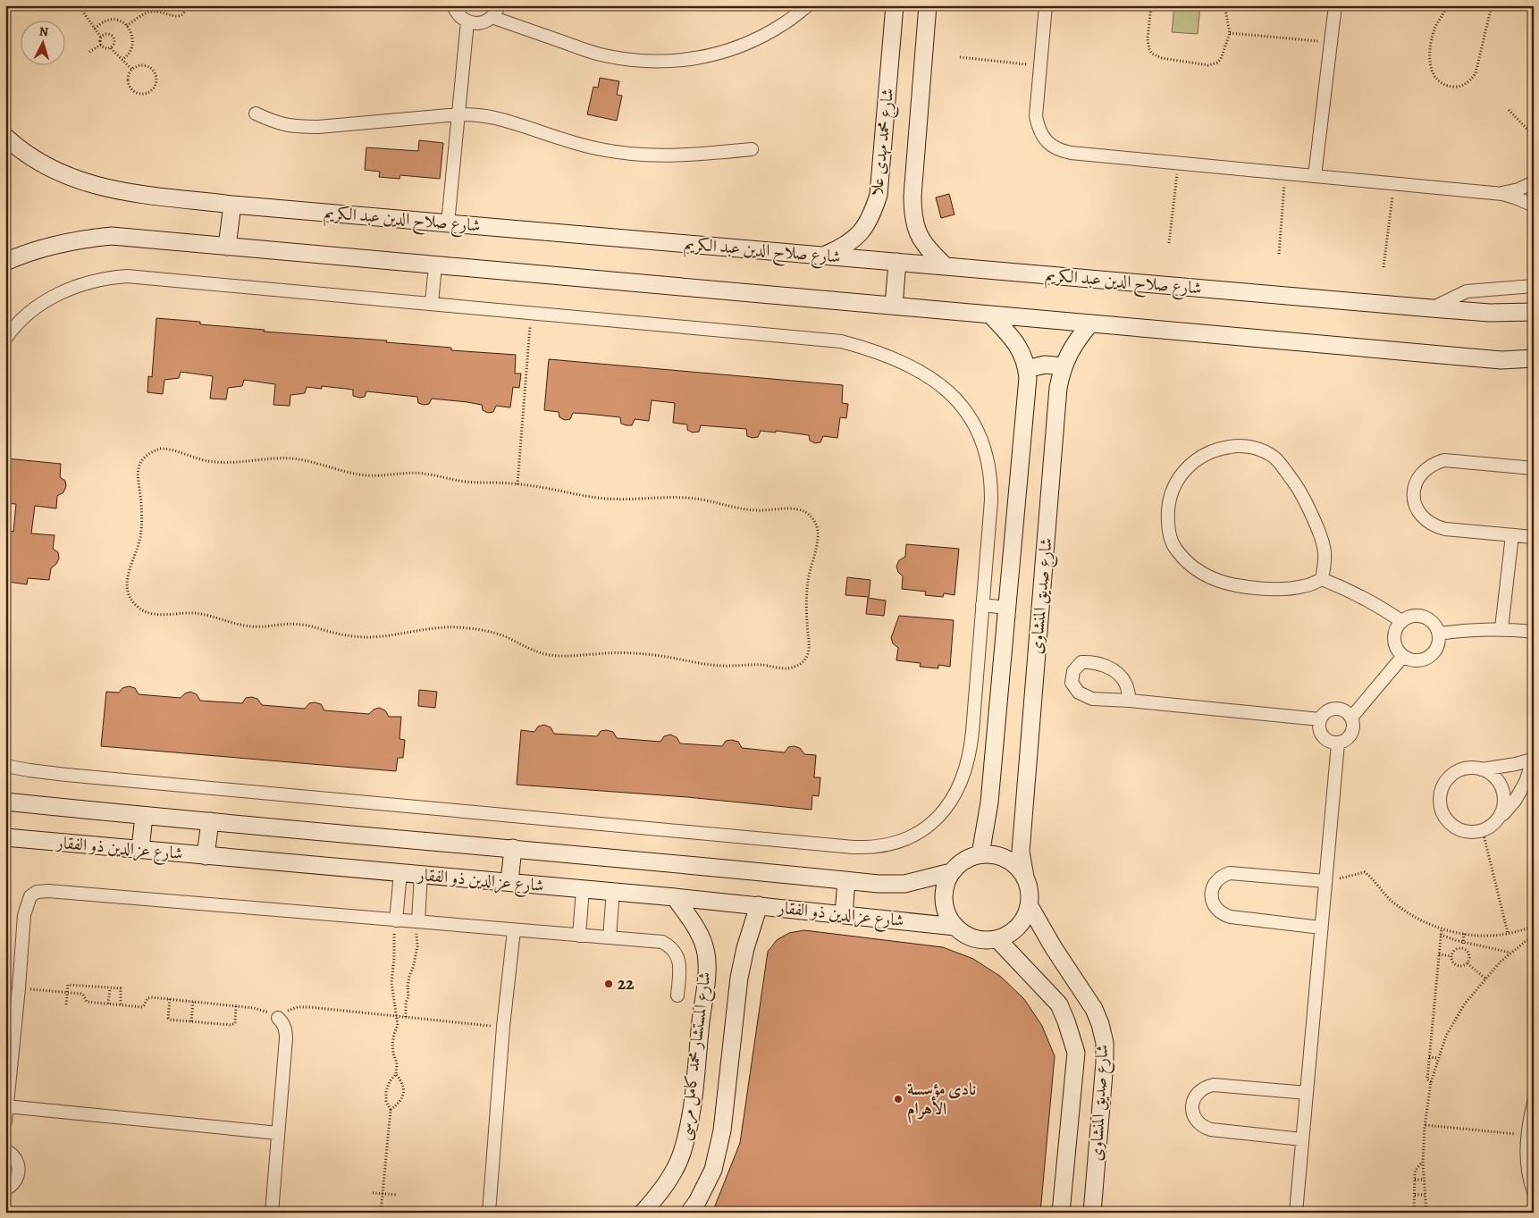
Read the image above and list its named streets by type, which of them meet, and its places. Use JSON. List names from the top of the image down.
{
  "streets": {
    "street": [
      "شارع محمد مهدى علا",
      "شارع صلاح الدين عبد الكريم",
      "شارع صديق المنشاوى",
      "شارع عزالدين ذو الفقار",
      "شارع المستشار محمد كامل مرسى"
    ]
  },
  "crossings": [
    ["شارع محمد مهدى علا", "شارع صلاح الدين عبد الكريم"],
    ["شارع صديق المنشاوى", "شارع عزالدين ذو الفقار"],
    ["شارع عزالدين ذو الفقار", "شارع المستشار محمد كامل مرسى"]
  ],
  "places": ["22", "نادى مؤسسة الأهرام"],
  "north": "top"
}
